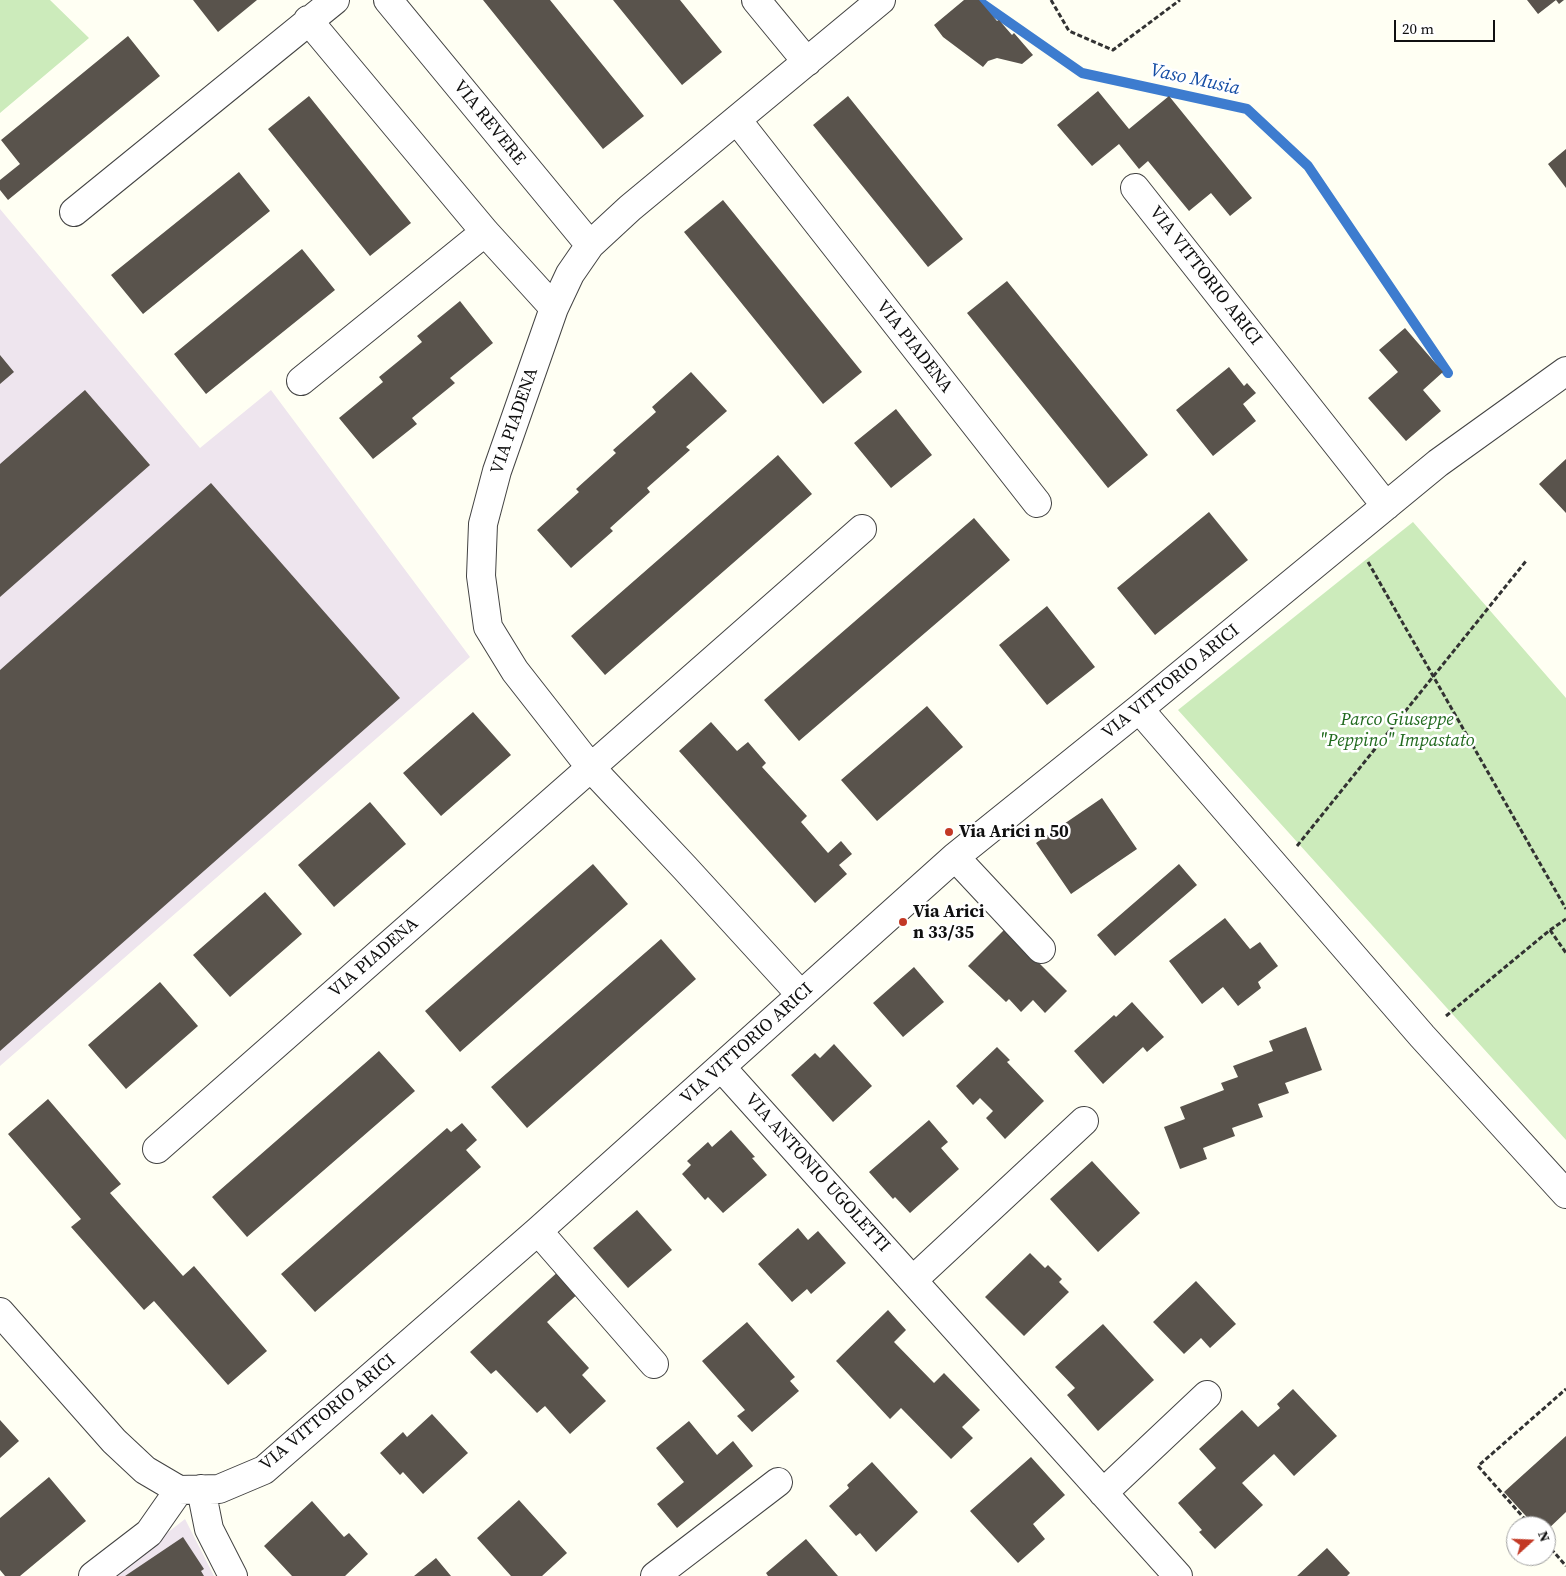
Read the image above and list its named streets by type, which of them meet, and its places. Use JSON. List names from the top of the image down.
{
  "streets": {
    "street": [
      "VIA REVERE",
      "VIA VITTORIO ARICI",
      "VIA PIADENA",
      "VIA ANTONIO UGOLETTI"
    ]
  },
  "crossings": [
    ["VIA REVERE", "VIA PIADENA"],
    ["VIA VITTORIO ARICI", "VIA PIADENA"],
    ["VIA VITTORIO ARICI", "VIA ANTONIO UGOLETTI"]
  ],
  "water": ["Vaso Musia"],
  "parks": ["Parco Giuseppe \"Peppino\" Impastato"],
  "places": ["Via Arici n 50", "Via Arici n 33/35"],
  "scale_bar": "20 m",
  "north": "right"
}
